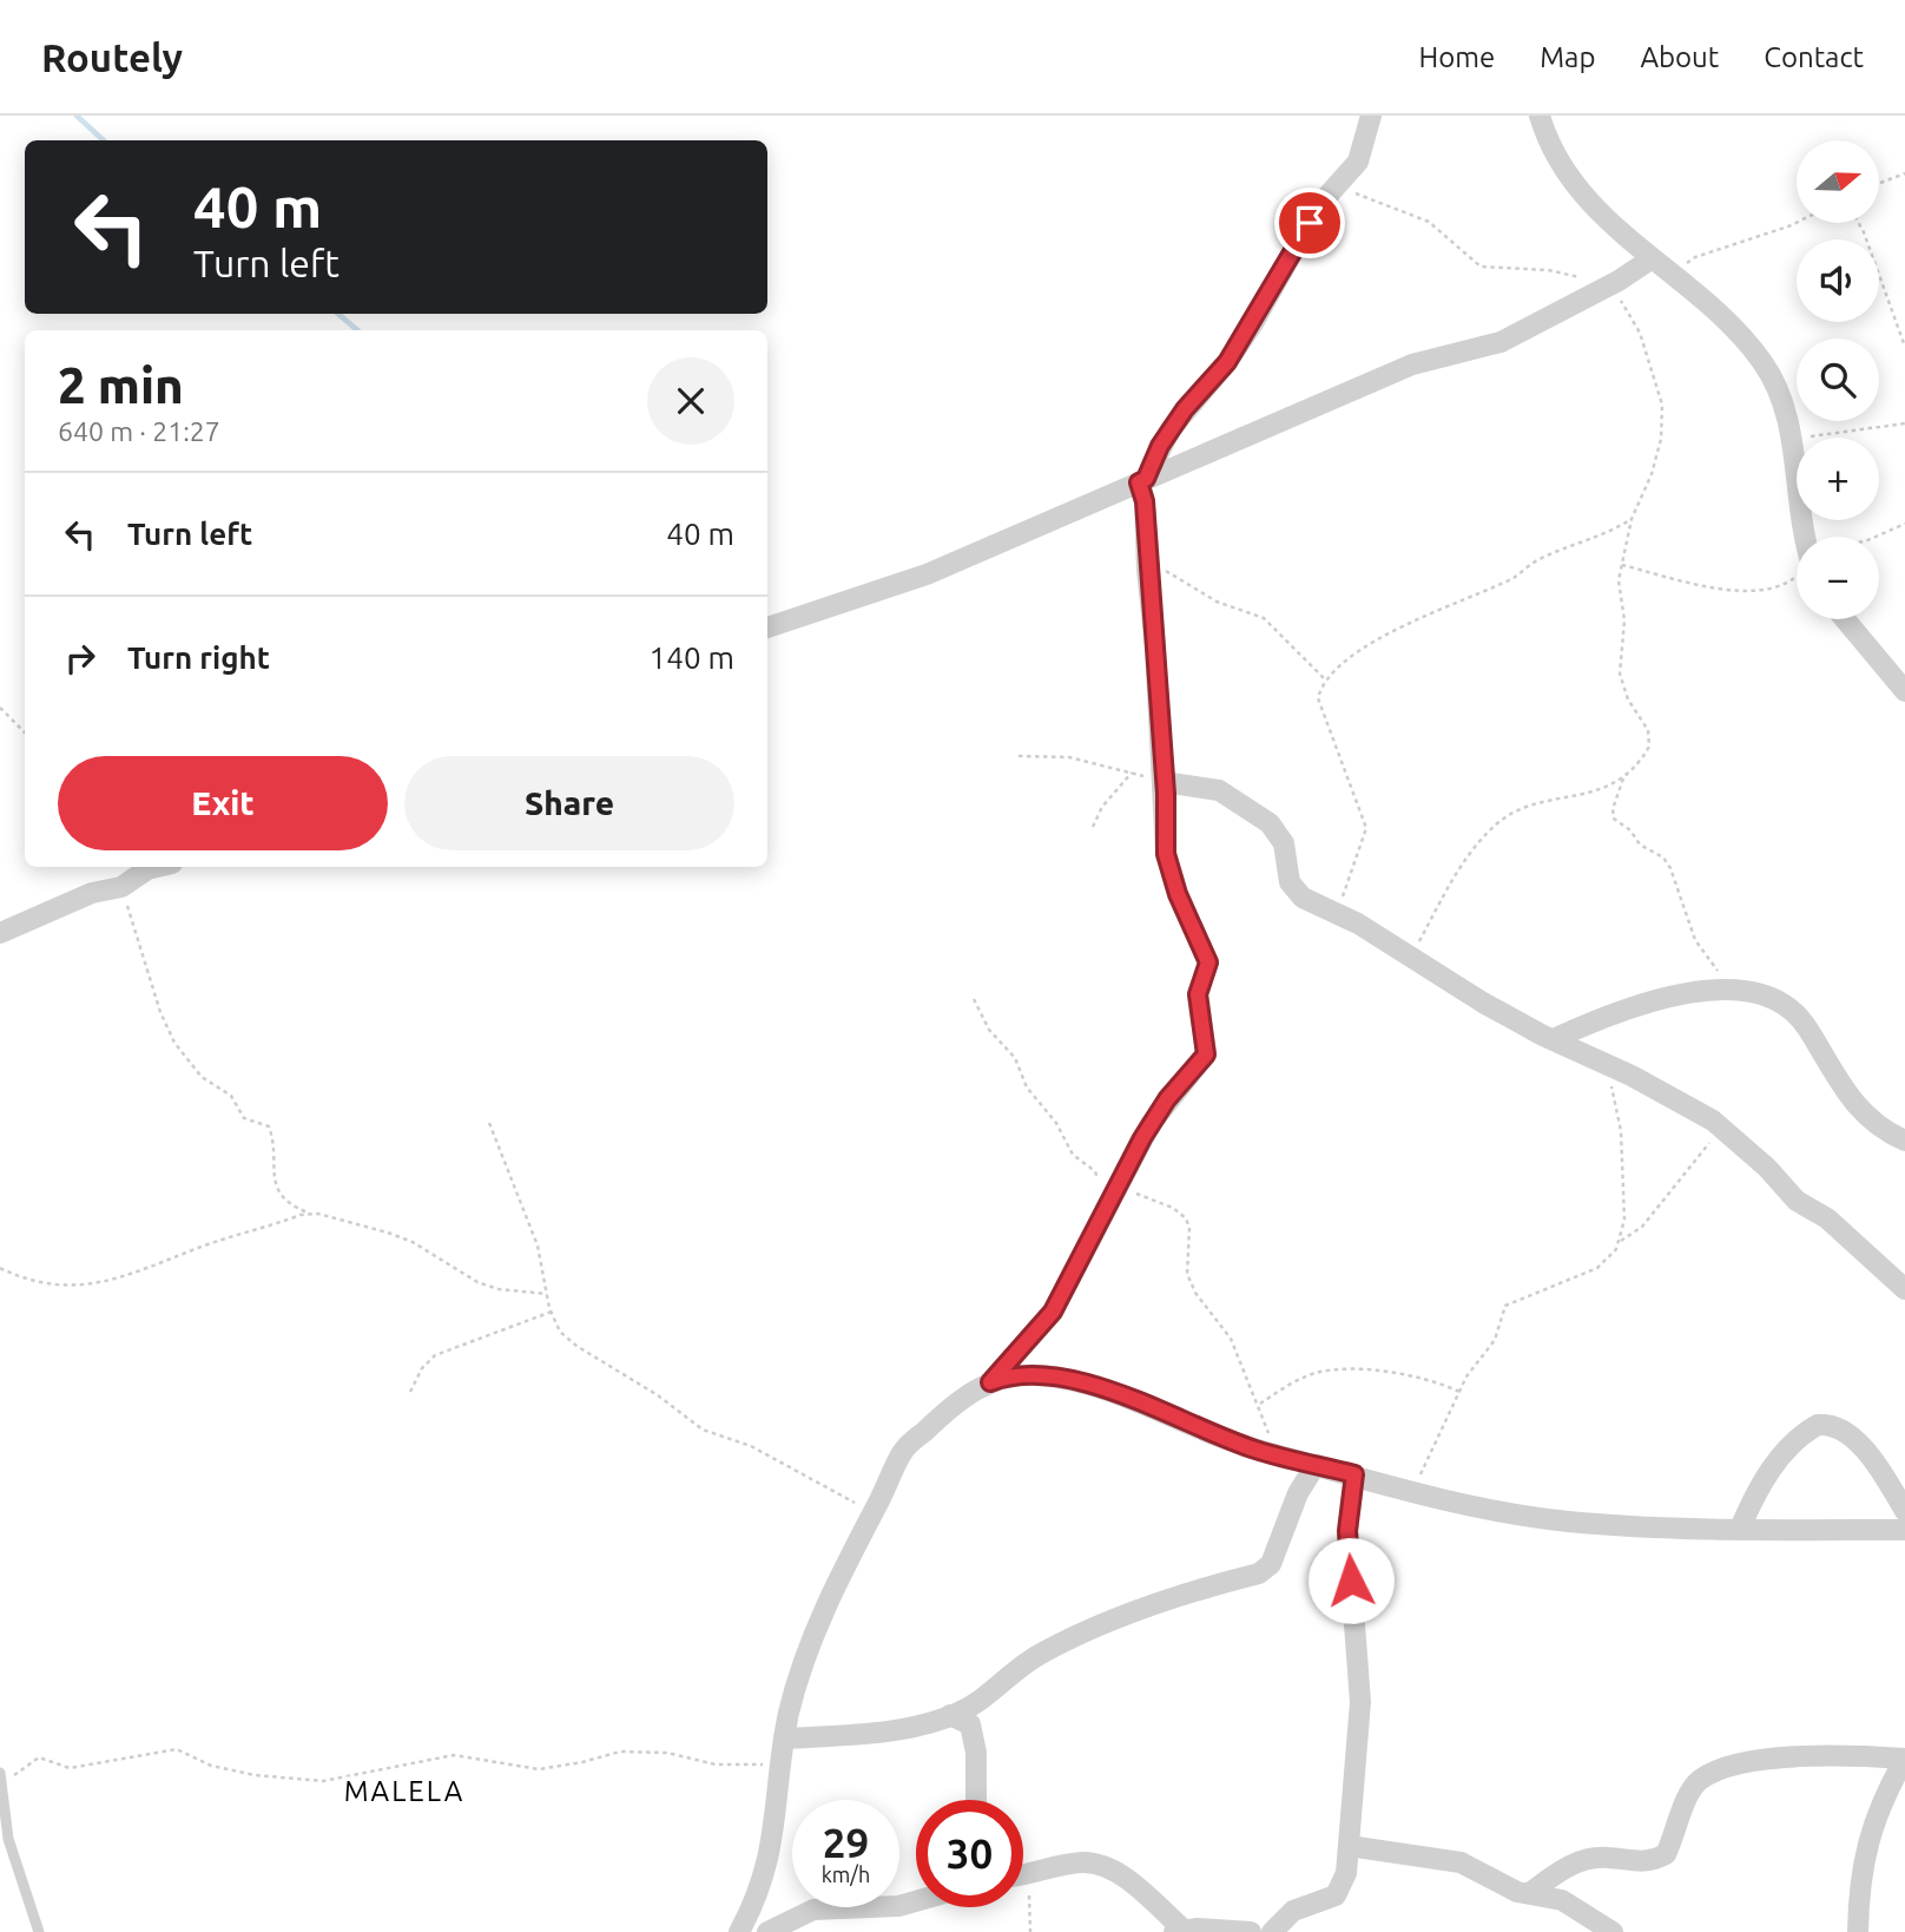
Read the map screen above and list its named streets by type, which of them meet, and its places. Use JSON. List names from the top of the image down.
{
  "districts": ["MALELA"],
  "north": "right",
  "page": {
    "header": "Routely",
    "nav": [
      "Home",
      "Map",
      "About",
      "Contact"
    ],
    "map_buttons": ["+", "−"],
    "turn": ["40 m", "Turn left"],
    "heading": ["2 min", "640 m · 21:27"],
    "list": [
      {
        "name": "Turn left",
        "value": "40 m"
      },
      {
        "name": "Turn right",
        "value": "140 m"
      }
    ],
    "buttons": ["Exit", "Share"],
    "speed": "29 km/h",
    "limit": "30"
  }
}
